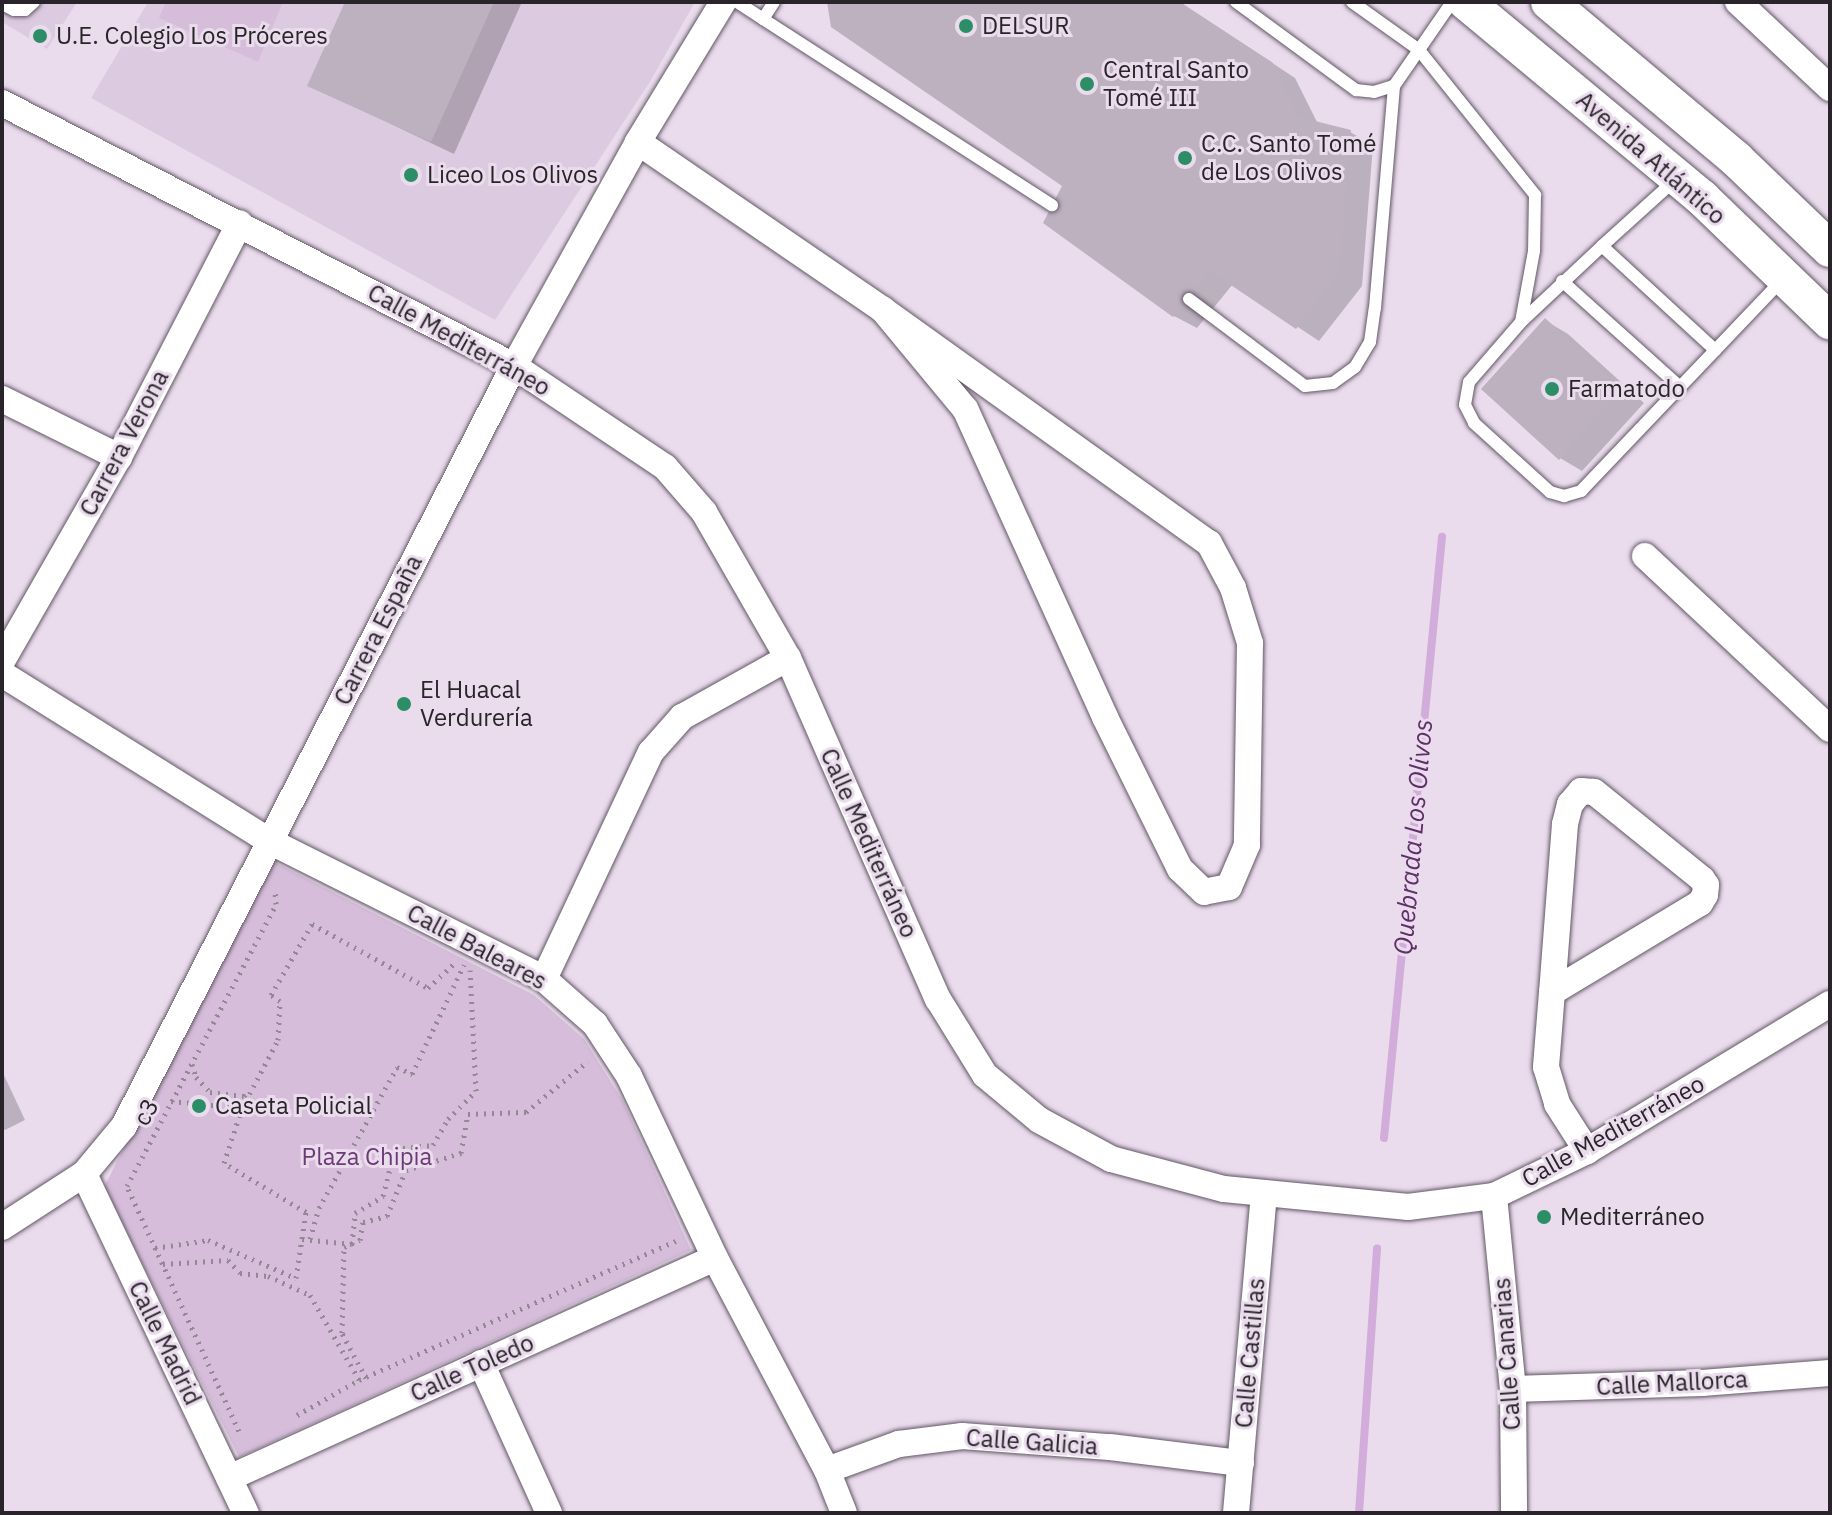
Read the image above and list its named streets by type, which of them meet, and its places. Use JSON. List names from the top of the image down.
{
  "streets": {
    "main road": ["Avenida Atlántico"],
    "street": [
      "Calle Mediterráneo",
      "Carrera Verona",
      "Carrera España",
      "Calle Baleares",
      "Calle Madrid",
      "Calle Castillas",
      "Calle Canarias",
      "Calle Toledo",
      "Calle Mallorca",
      "Calle Galicia"
    ],
    "path": ["c3"]
  },
  "crossings": [
    ["Calle Mediterráneo", "Carrera Verona"],
    ["Calle Mediterráneo", "Carrera España"],
    ["Calle Mediterráneo", "Calle Castillas"],
    ["Calle Mediterráneo", "Calle Canarias"],
    ["Carrera España", "Calle Baleares"],
    ["Carrera España", "Calle Madrid"],
    ["Calle Baleares", "Calle Toledo"],
    ["Calle Baleares", "Calle Galicia"],
    ["Calle Madrid", "Calle Toledo"],
    ["Calle Castillas", "Calle Galicia"],
    ["Calle Canarias", "Calle Mallorca"]
  ],
  "water": ["Quebrada Los Olivos"],
  "parks": ["Plaza Chipia"],
  "places": [
    "DELSUR",
    "U.E. Colegio Los Próceres",
    "Central Santo Tomé III",
    "C.C. Santo Tomé de Los Olivos",
    "Liceo Los Olivos",
    "Farmatodo",
    "El Huacal Verdurería",
    "Caseta Policial",
    "Mediterráneo"
  ]
}
